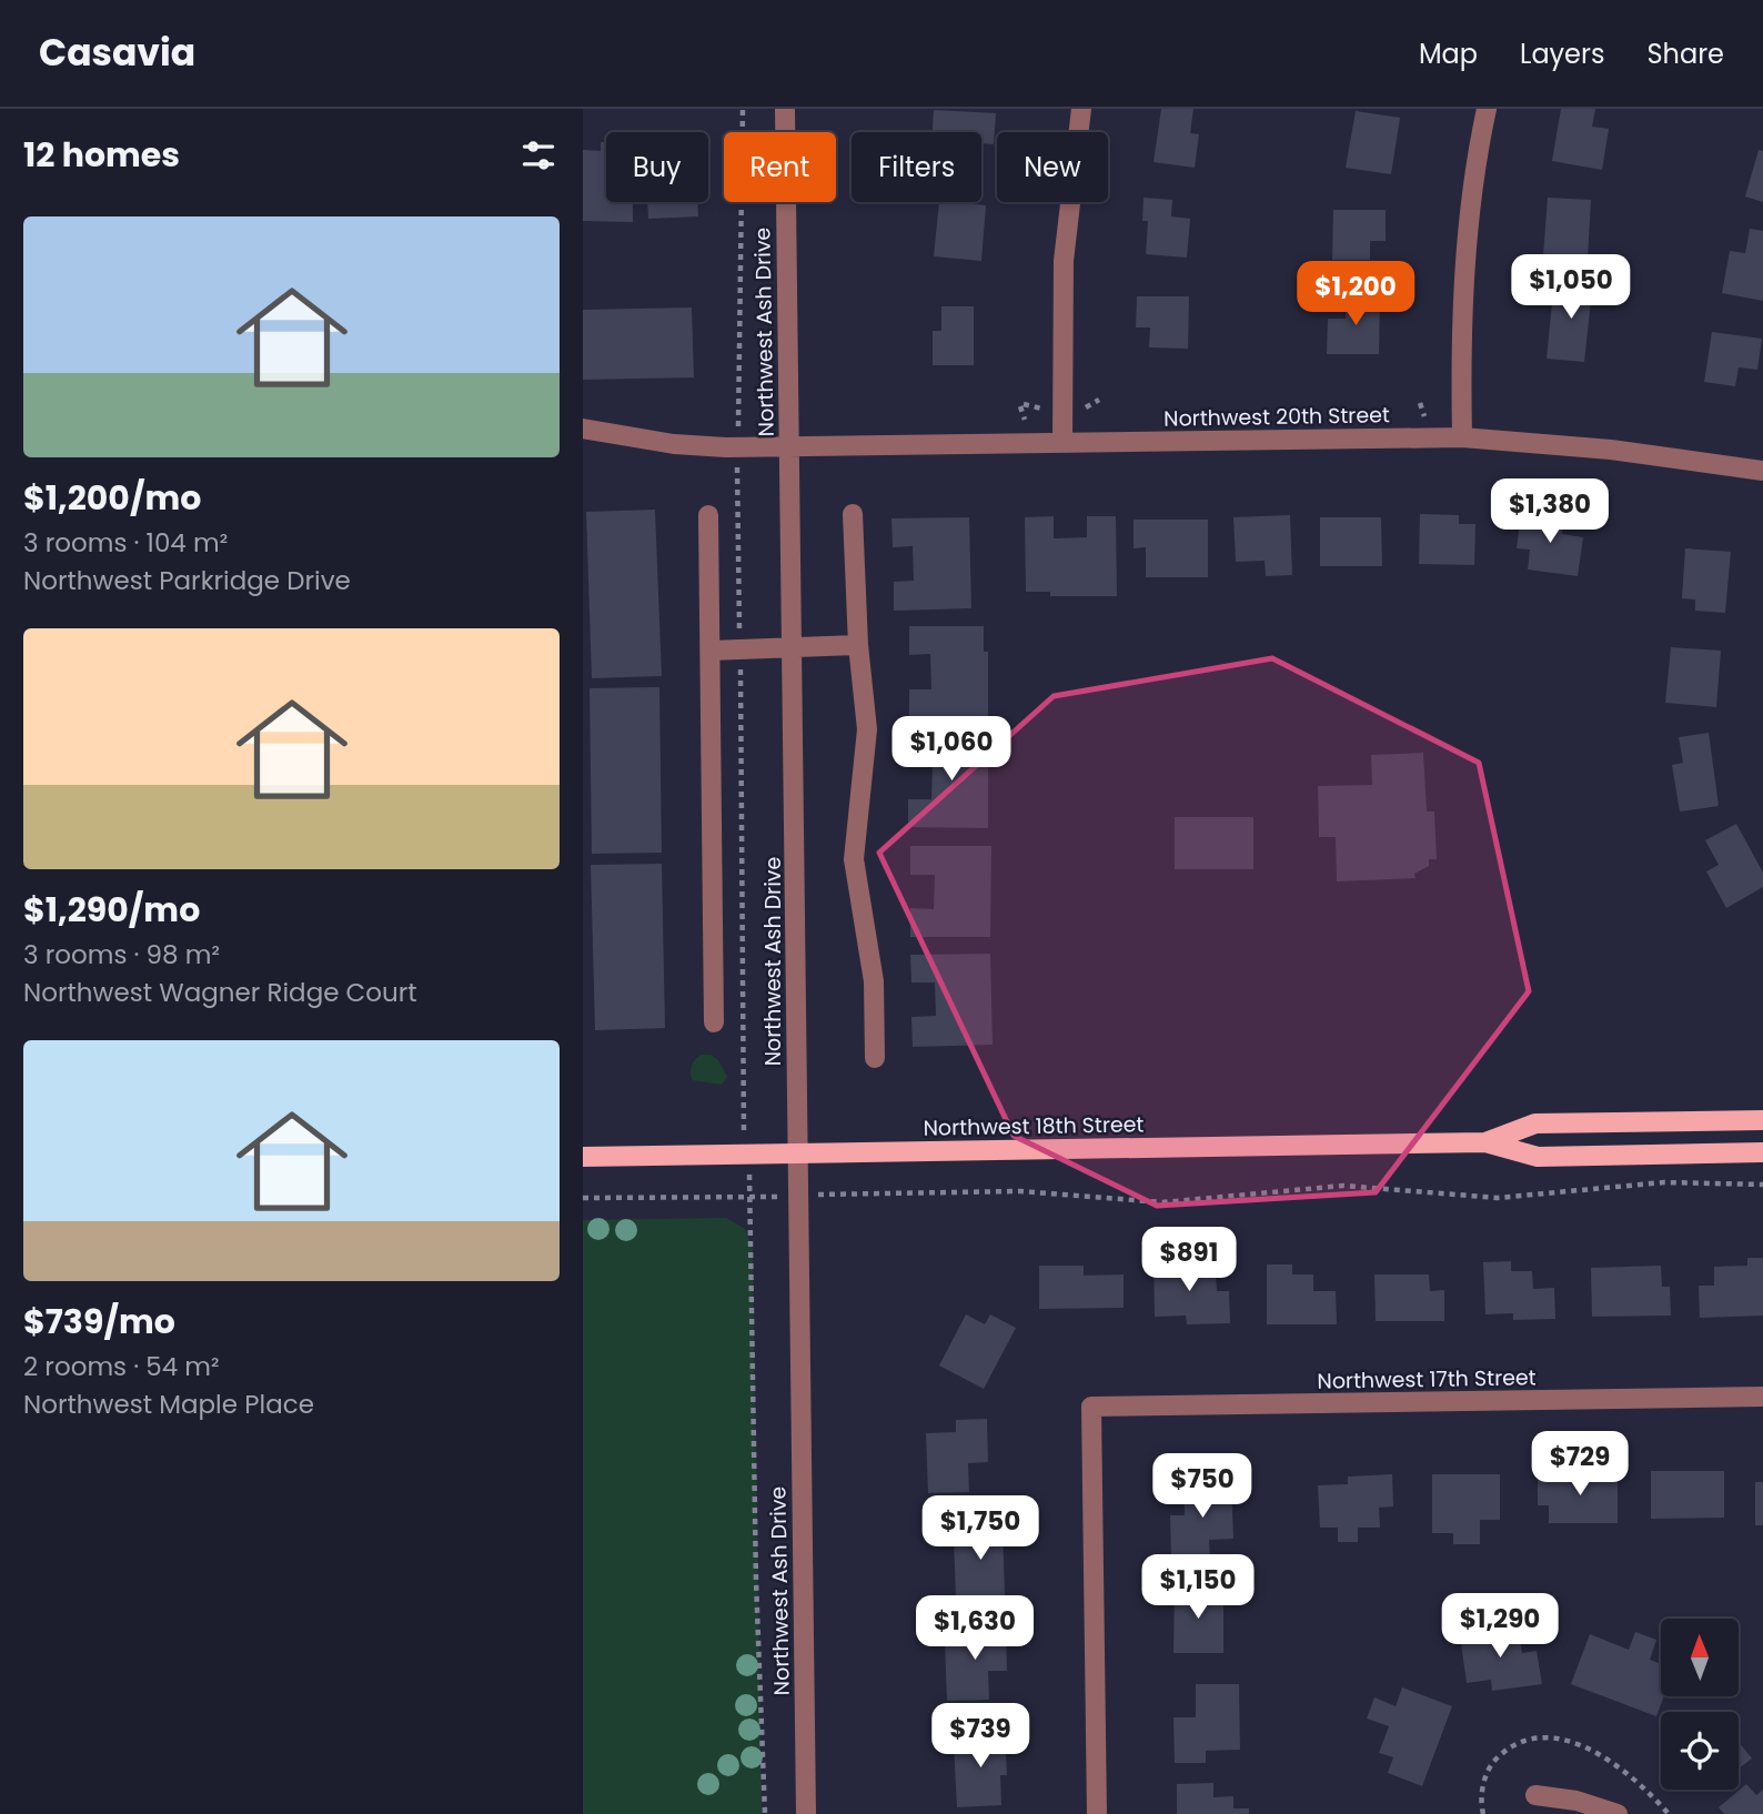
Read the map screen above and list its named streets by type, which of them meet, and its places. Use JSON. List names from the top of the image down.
{
  "streets": {
    "main road": ["Northwest 18th Street"],
    "street": ["Northwest Ash Drive", "Northwest 20th Street", "Northwest 17th Street"]
  },
  "crossings": [
    ["Northwest Ash Drive", "Northwest 20th Street"],
    ["Northwest Ash Drive", "Northwest 18th Street"]
  ],
  "north": "top",
  "page": {
    "header": "Casavia",
    "nav": ["Map", "Layers", "Share"],
    "heading": "12 homes",
    "chip": [
      "Buy",
      "Rent",
      "Filters",
      "New"
    ],
    "list": [
      {
        "name": "$1,200/mo",
        "note": "3 rooms · 104 m² · Northwest Parkridge Drive"
      },
      {
        "name": "$1,290/mo",
        "note": "3 rooms · 98 m² · Northwest Wagner Ridge Court"
      },
      {
        "name": "$739/mo",
        "note": "2 rooms · 54 m² · Northwest Maple Place"
      }
    ],
    "price": [
      "$1,050",
      "$1,200",
      "$1,380",
      "$1,060",
      "$891",
      "$729",
      "$750",
      "$1,750",
      "$1,150",
      "$1,290",
      "$1,630",
      "$739"
    ]
  }
}
